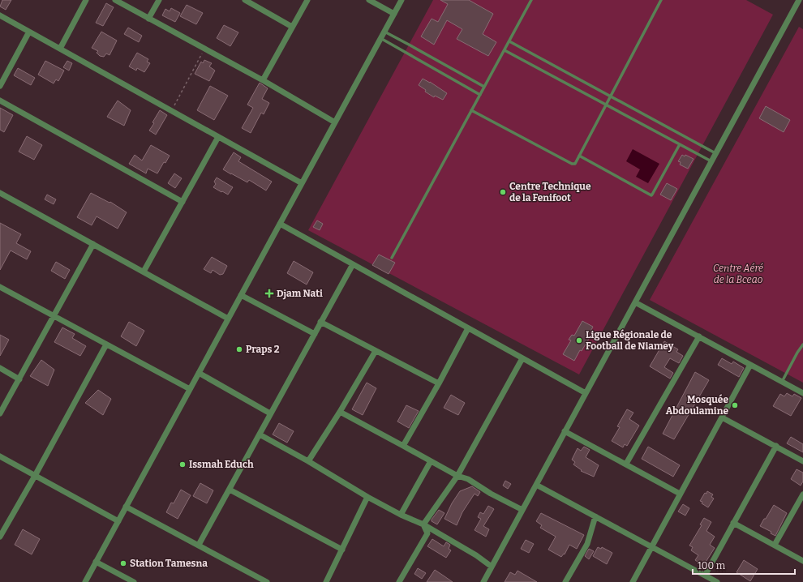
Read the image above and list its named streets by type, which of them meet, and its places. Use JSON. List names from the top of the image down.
{
  "parks": ["Centre Aéré de la Bceao"],
  "places": {
    "other": [
      "Centre Technique de la Fenifoot",
      "Ligue Régionale de Football de Niamey",
      "Praps 2",
      "Mosquée Abdoulamine",
      "Issmah Educh",
      "Station Tamesna"
    ],
    "health": ["Djam Nati"]
  },
  "scale_bar": "100 m"
}
